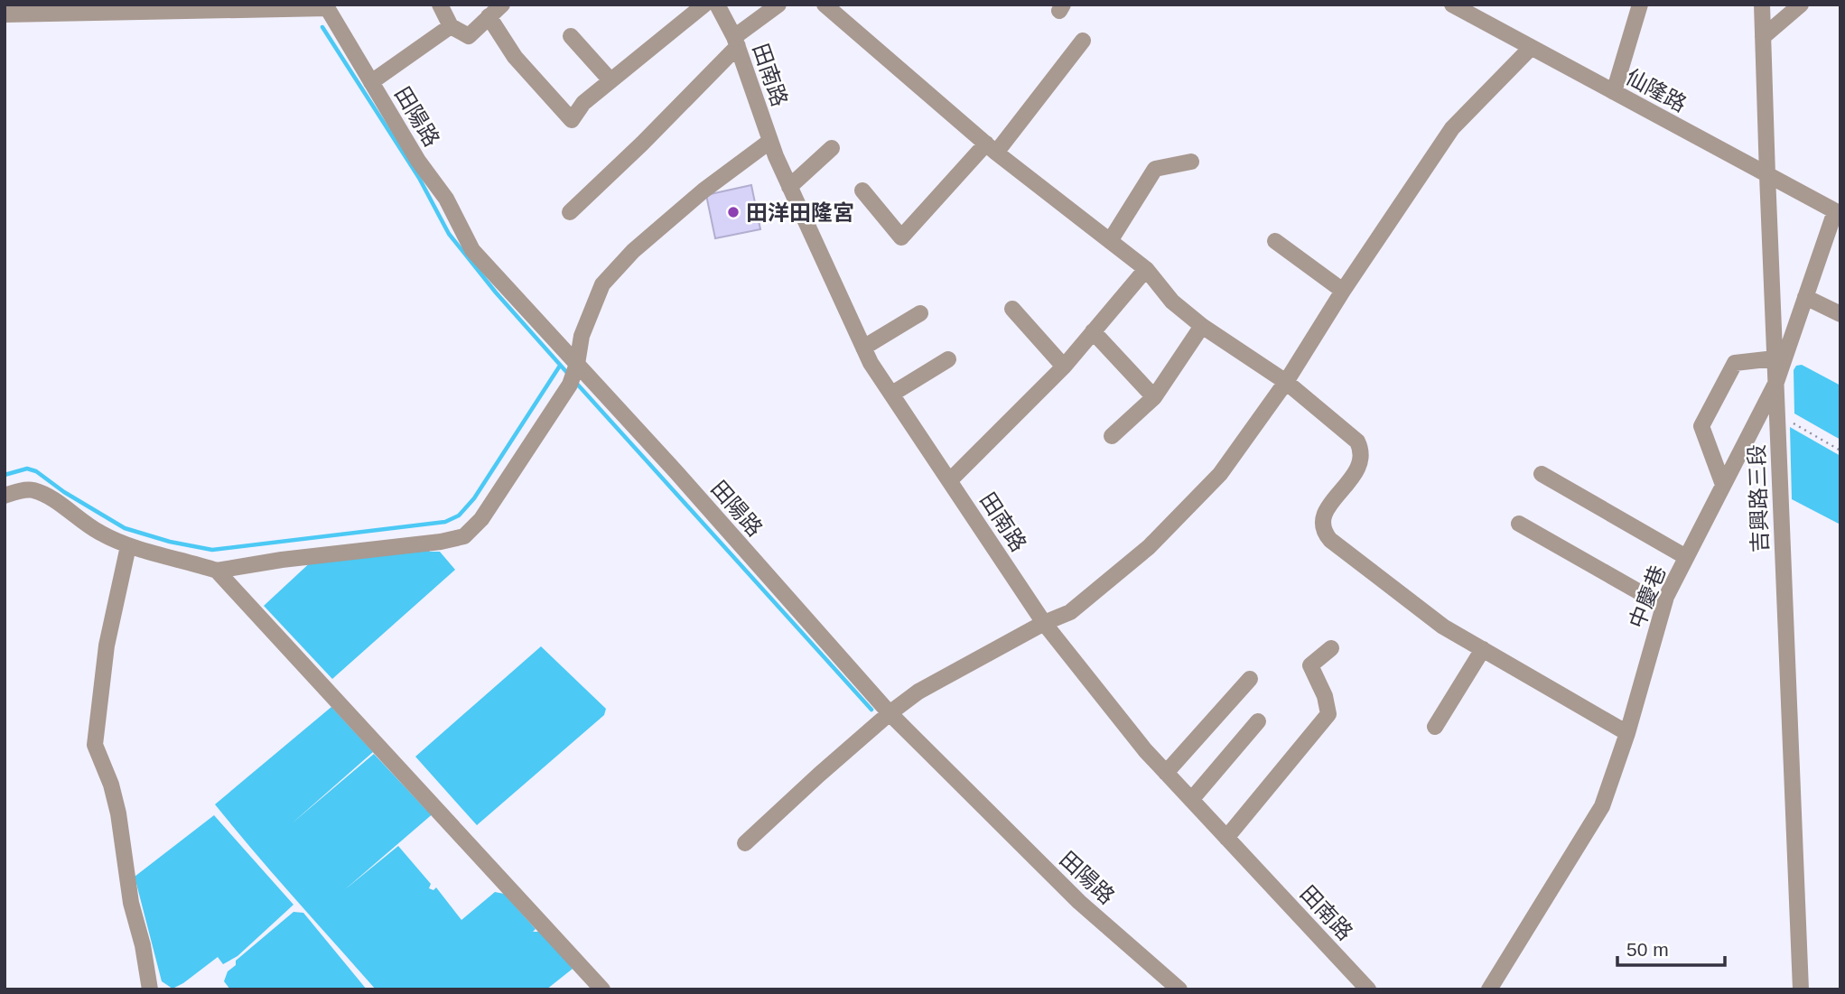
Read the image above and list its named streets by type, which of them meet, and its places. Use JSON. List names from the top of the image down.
{
  "streets": {
    "street": [
      "田南路",
      "仙隆路",
      "田陽路",
      "吉興路三段",
      "中慶巷"
    ]
  },
  "crossings": [
    ["仙隆路", "吉興路三段"],
    ["仙隆路", "中慶巷"],
    ["吉興路三段", "中慶巷"]
  ],
  "places": ["田洋田隆宮"],
  "scale_bar": "50 m"
}
